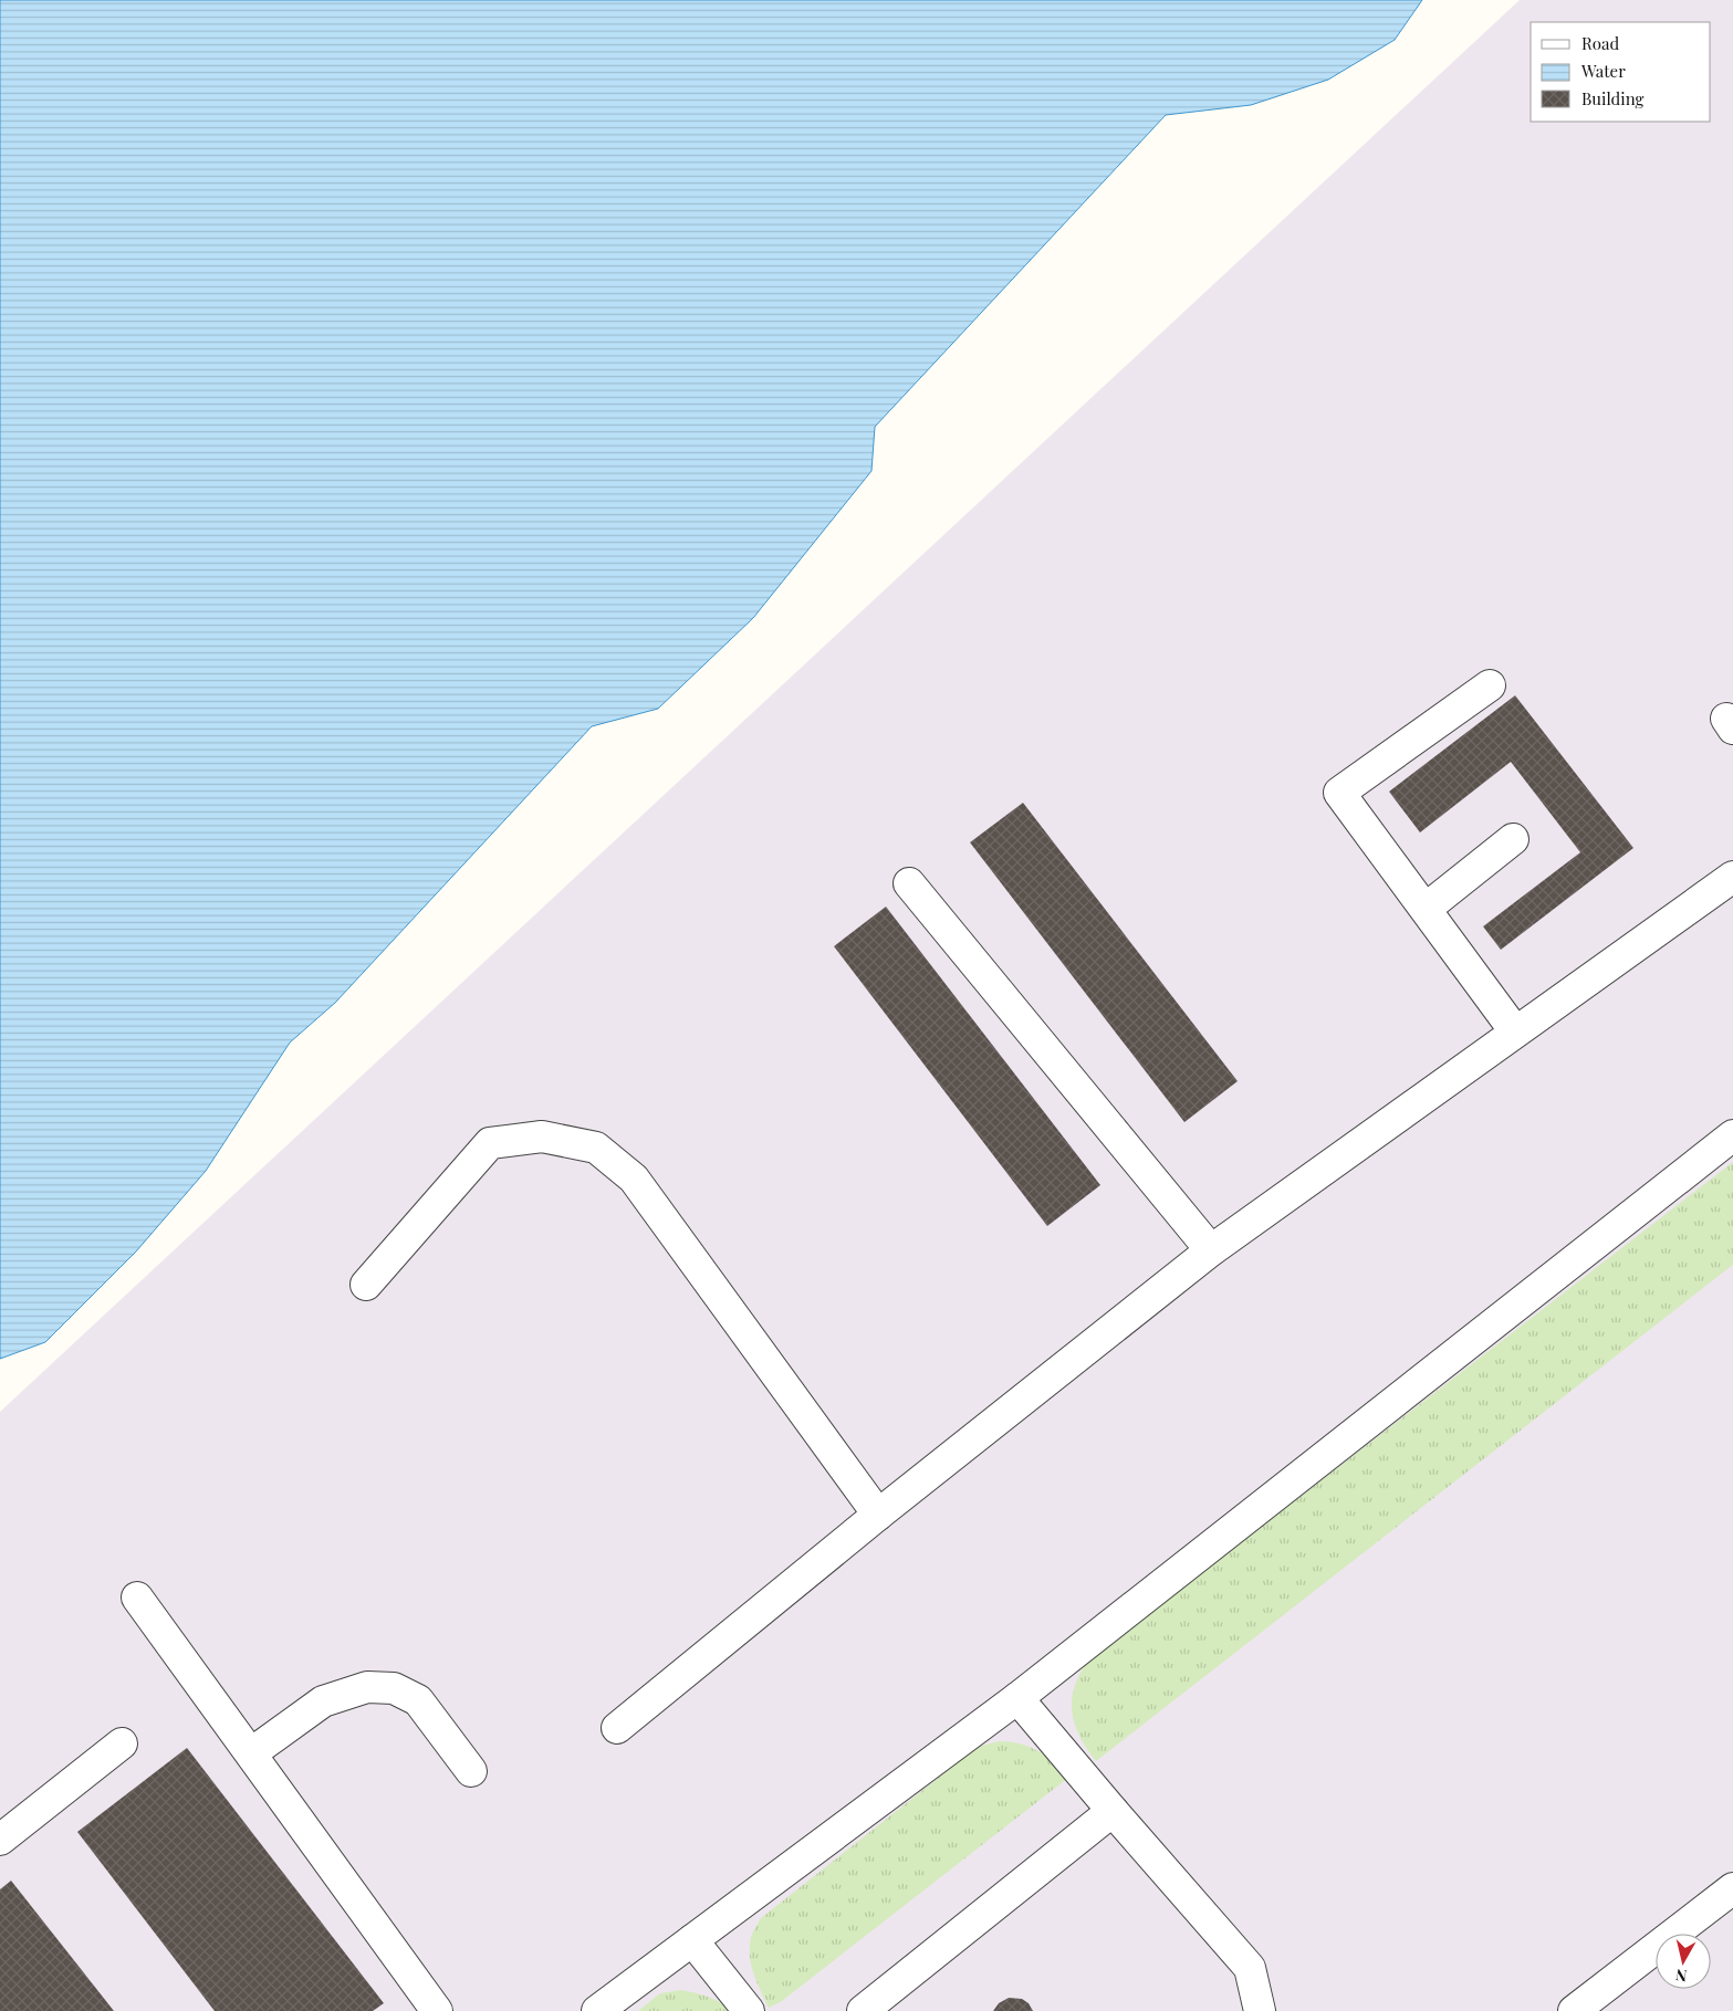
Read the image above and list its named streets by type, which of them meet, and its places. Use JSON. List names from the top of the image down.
{
  "legend": ["Road", "Water", "Building"],
  "north": "bottom"
}
